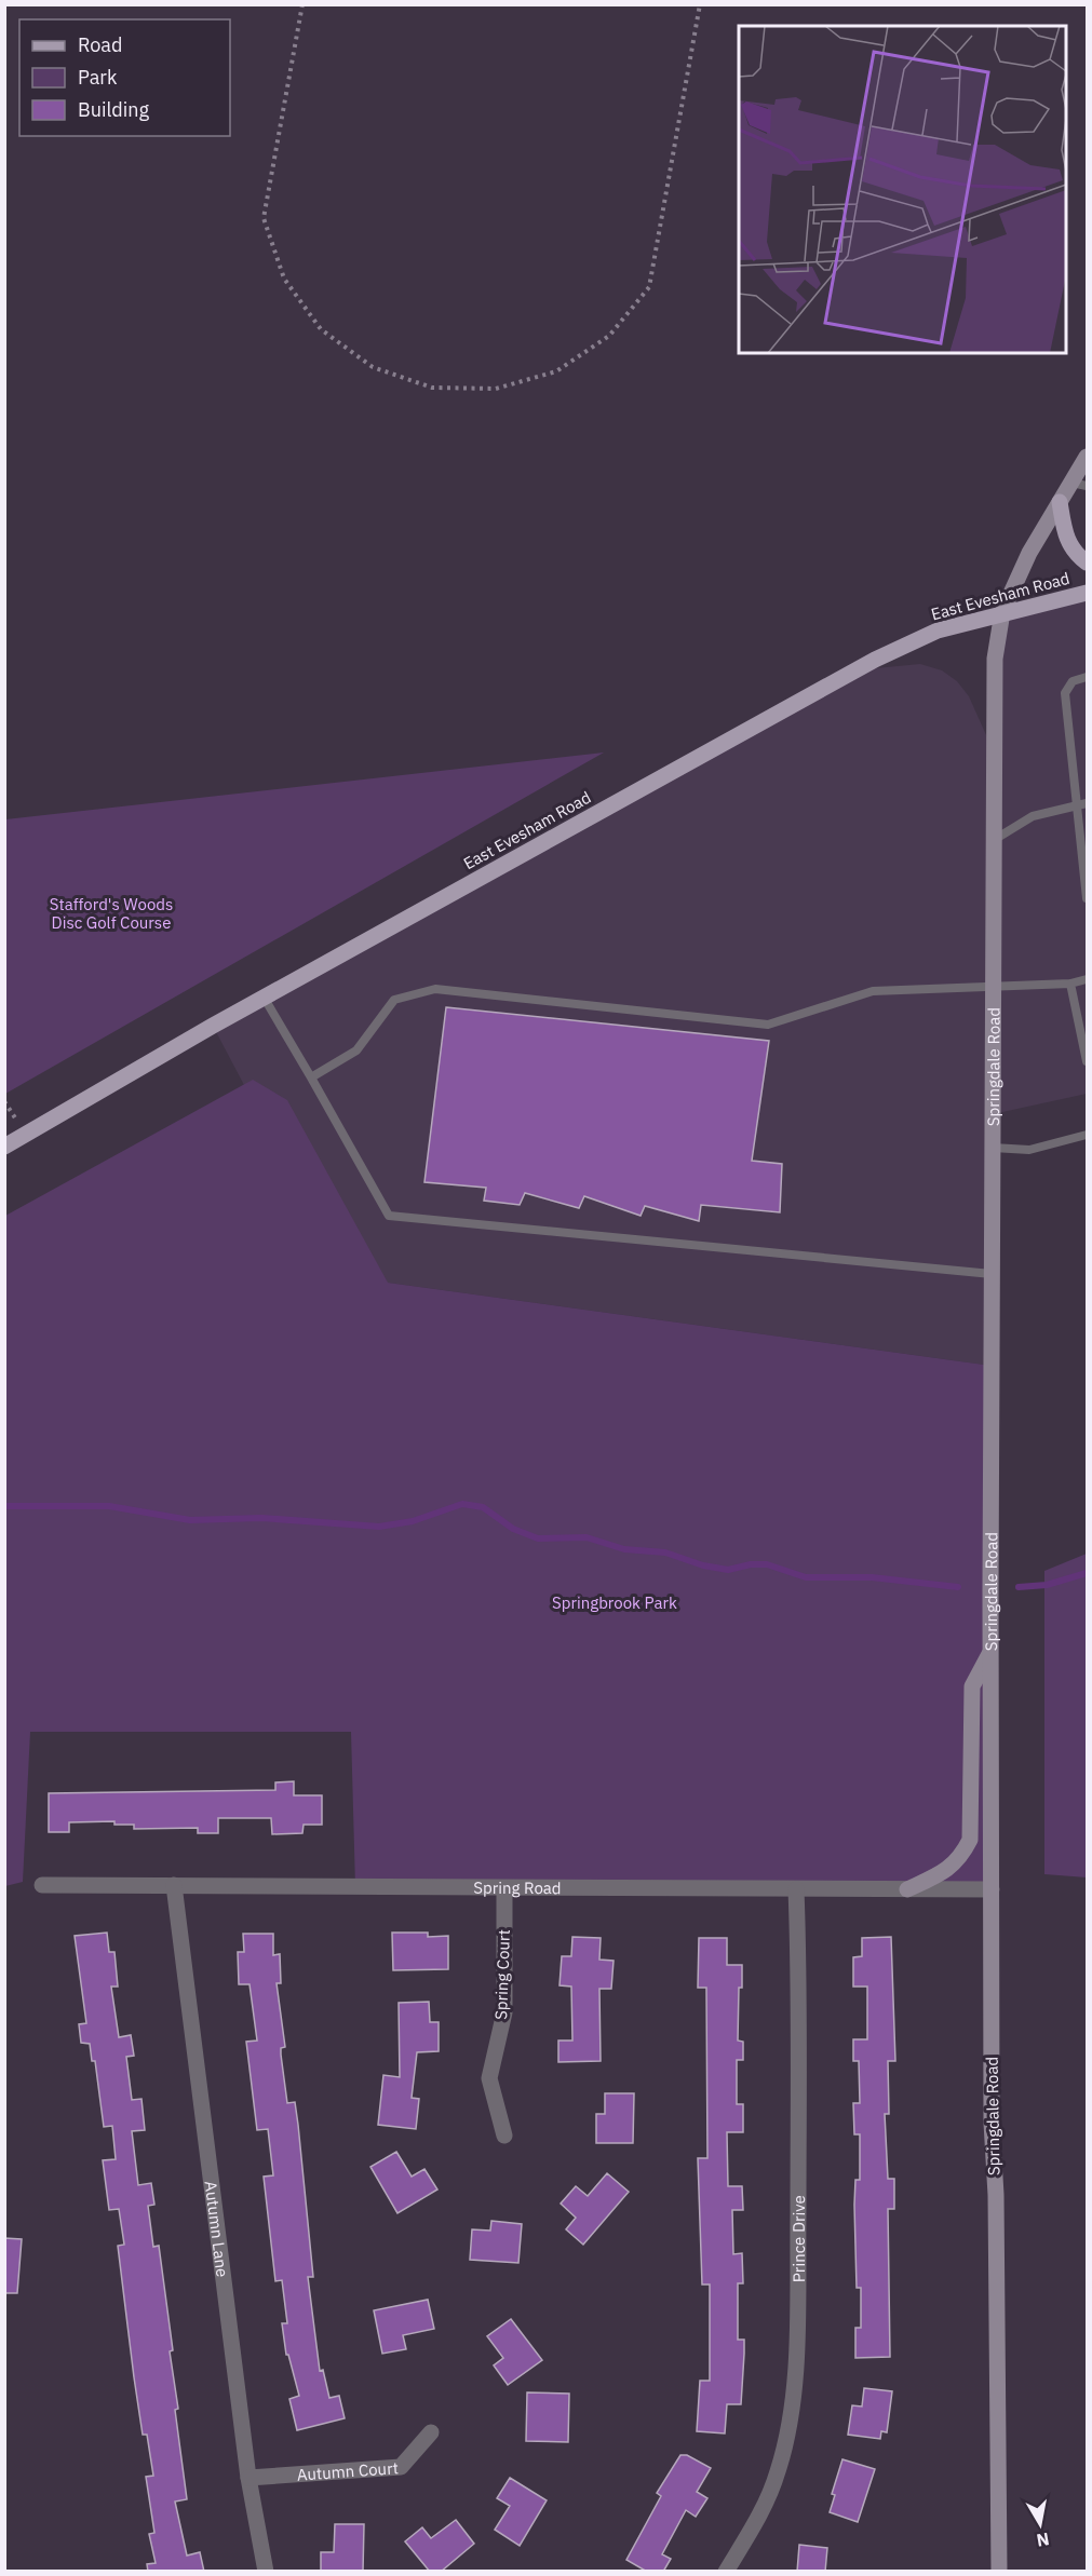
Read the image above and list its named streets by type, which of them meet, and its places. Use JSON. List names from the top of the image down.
{
  "streets": {
    "main road": ["East Evesham Road", "Springdale Road"],
    "street": [
      "Spring Road",
      "Spring Court",
      "Autumn Lane",
      "Prince Drive",
      "Autumn Court"
    ]
  },
  "crossings": [
    ["East Evesham Road", "Springdale Road"],
    ["Springdale Road", "Spring Road"],
    ["Spring Road", "Spring Court"],
    ["Spring Road", "Autumn Lane"],
    ["Spring Road", "Prince Drive"],
    ["Autumn Lane", "Autumn Court"]
  ],
  "parks": ["Stafford's Woods Disc Golf Course", "Springbrook Park"],
  "legend": ["Road", "Park", "Building"],
  "north": "bottom"
}
